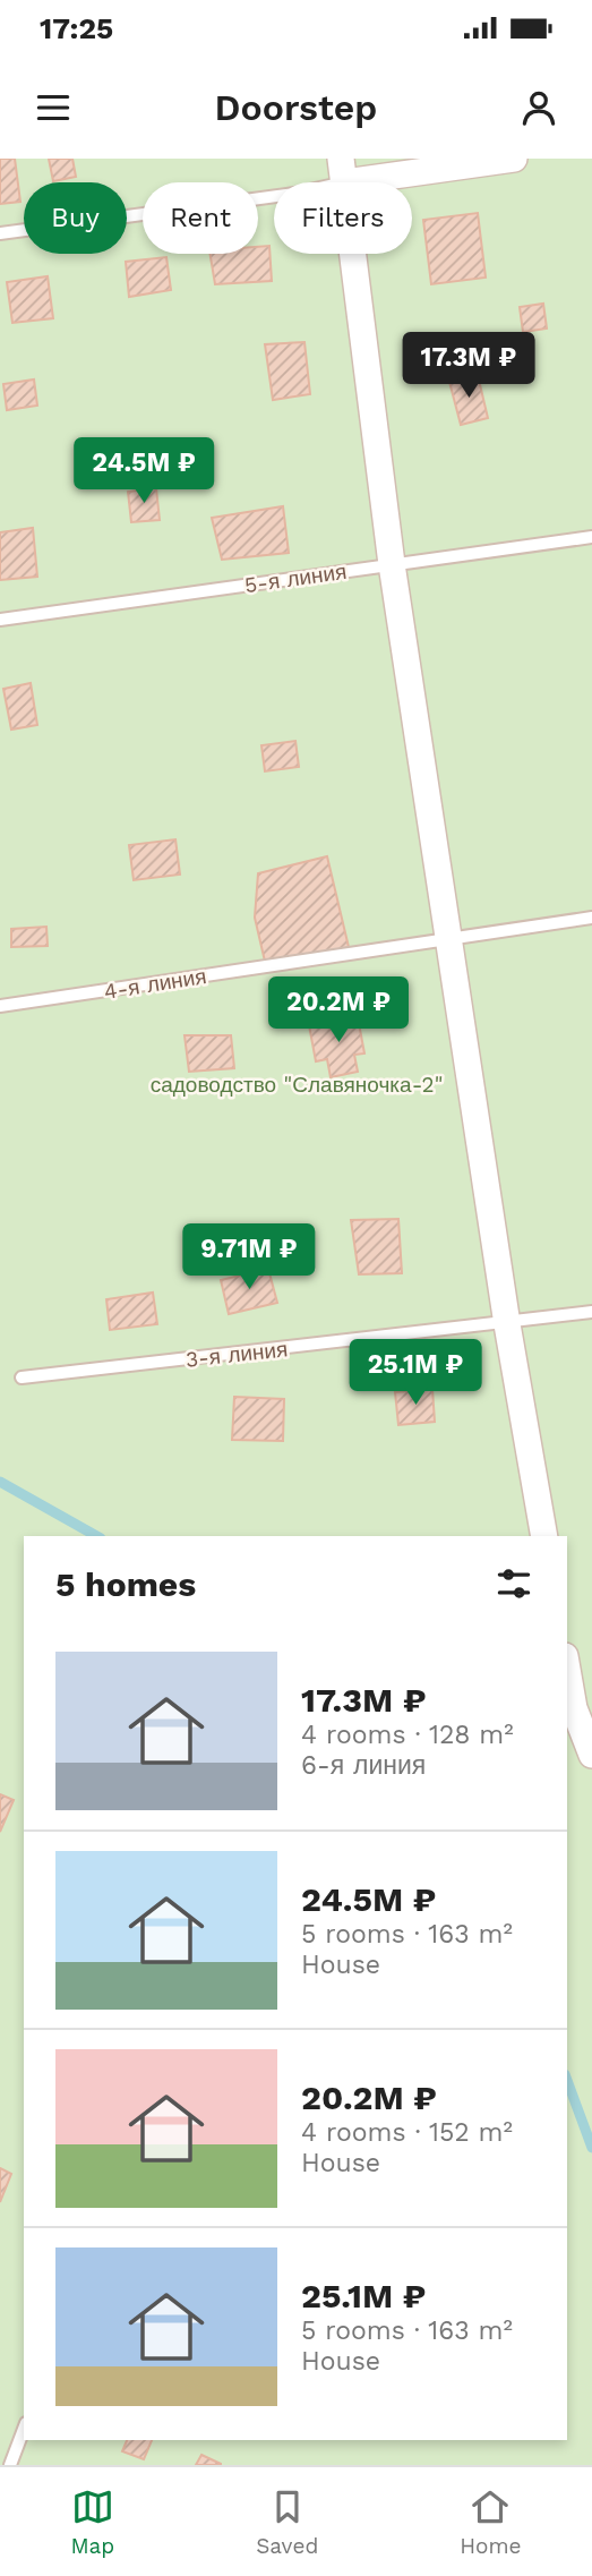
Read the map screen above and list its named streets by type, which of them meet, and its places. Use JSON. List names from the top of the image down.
{
  "streets": {
    "lane": ["5-я линия", "4-я линия", "3-я линия"]
  },
  "parks": ["садоводство \"Славяночка-2\""],
  "page": {
    "status": "17:25",
    "header": "Doorstep",
    "chip": ["Buy", "Rent", "Filters"],
    "price": [
      "17.3M ₽",
      "24.5M ₽",
      "20.2M ₽",
      "9.71M ₽",
      "25.1M ₽"
    ],
    "heading": "5 homes",
    "list": [
      {
        "name": "17.3M ₽",
        "note": "4 rooms · 128 m² · 6-я линия"
      },
      {
        "name": "24.5M ₽",
        "note": "5 rooms · 163 m² · House"
      },
      {
        "name": "20.2M ₽",
        "note": "4 rooms · 152 m² · House"
      },
      {
        "name": "25.1M ₽",
        "note": "5 rooms · 163 m² · House"
      }
    ],
    "tabs": ["Map", "Saved", "Home"]
  }
}
